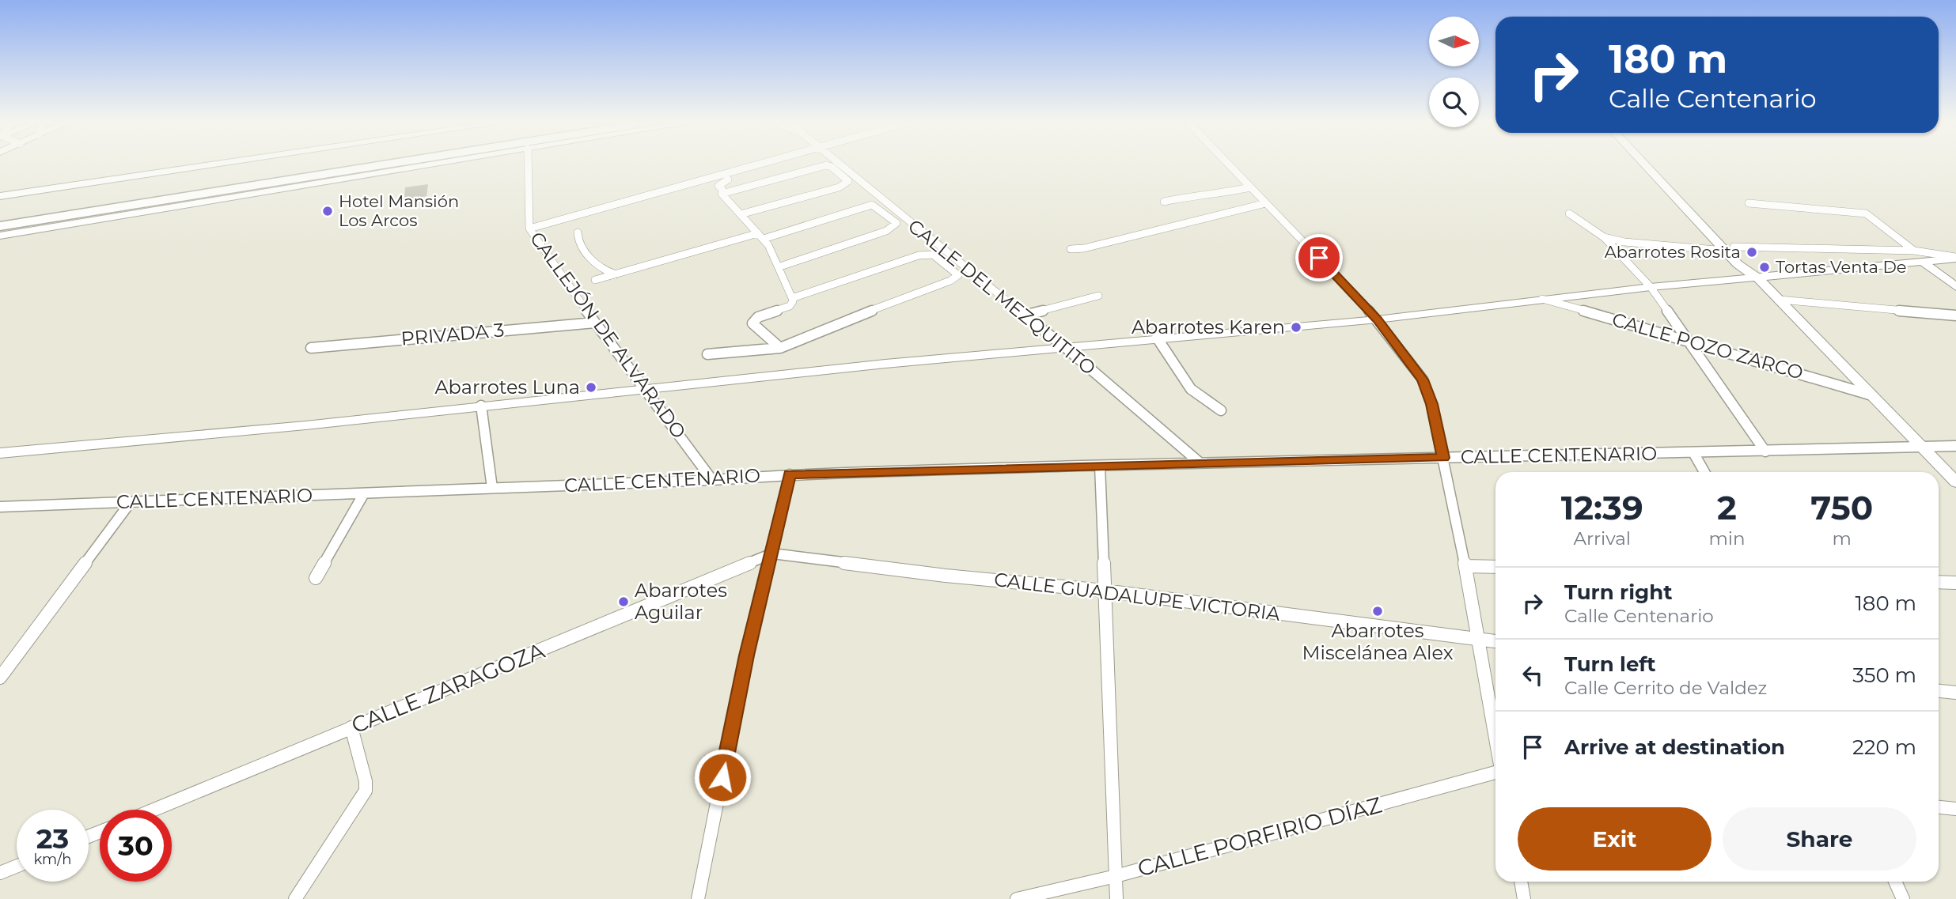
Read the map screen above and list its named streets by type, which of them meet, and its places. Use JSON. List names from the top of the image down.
{
  "streets": {
    "street": [
      "CALLE DEL MEZQUITITO",
      "PRIVADA 3",
      "CALLEJÓN DE ALVARADO",
      "CALLE POZO ZARCO",
      "CALLE CENTENARIO",
      "CALLE GUADALUPE VICTORIA",
      "CALLE ZARAGOZA",
      "CALLE PORFIRIO DÍAZ"
    ]
  },
  "crossings": [
    ["CALLE DEL MEZQUITITO", "CALLE CENTENARIO"],
    ["PRIVADA 3", "CALLEJÓN DE ALVARADO"],
    ["CALLEJÓN DE ALVARADO", "CALLE CENTENARIO"],
    ["CALLE GUADALUPE VICTORIA", "CALLE ZARAGOZA"]
  ],
  "places": [
    "Hotel Mansión Los Arcos",
    "Abarrotes Rosita",
    "Tortas Venta De",
    "Abarrotes Karen",
    "Abarrotes Luna",
    "Abarrotes Aguilar",
    "Abarrotes Miscelánea Alex"
  ],
  "north": "right",
  "page": {
    "turn": ["180 m", "Calle Centenario"],
    "eta": [
      "12:39",
      "Arrival",
      "2",
      "min",
      "750",
      "m"
    ],
    "list": [
      {
        "name": "Turn right",
        "note": "Calle Centenario",
        "value": "180 m"
      },
      {
        "name": "Turn left",
        "note": "Calle Cerrito de Valdez",
        "value": "350 m"
      },
      {
        "name": "Arrive at destination",
        "value": "220 m"
      }
    ],
    "buttons": ["Exit", "Share"],
    "speed": "23 km/h",
    "limit": "30"
  }
}
